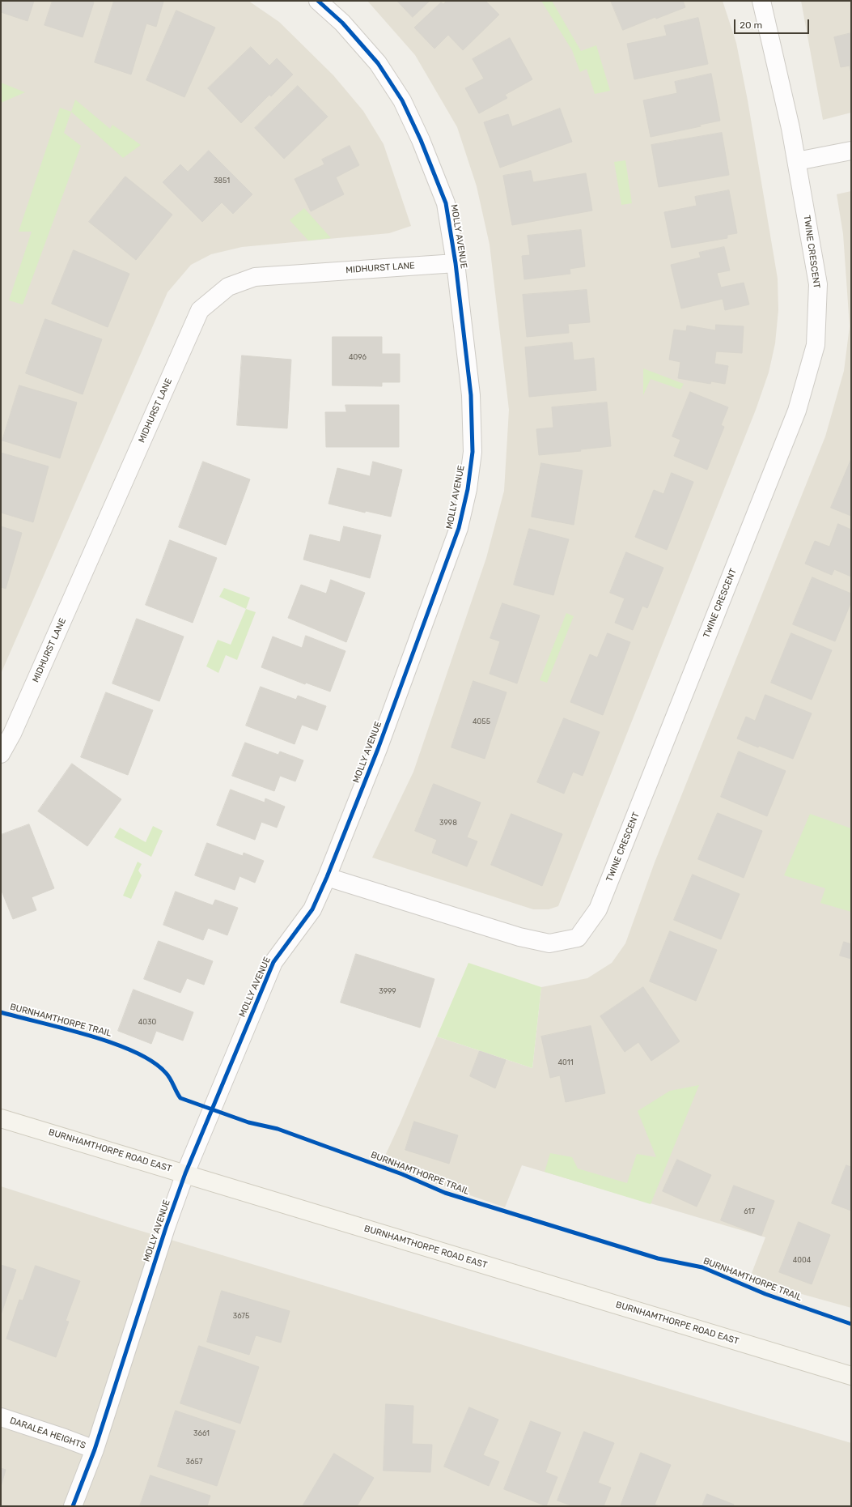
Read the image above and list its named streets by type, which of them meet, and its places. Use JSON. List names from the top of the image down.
{
  "streets": {
    "main road": ["BURNHAMTHORPE ROAD EAST"],
    "street": [
      "MOLLY AVENUE",
      "TWINE CRESCENT",
      "MIDHURST LANE",
      "DARALEA HEIGHTS"
    ],
    "cycle path": ["BURNHAMTHORPE TRAIL"]
  },
  "crossings": [
    ["MOLLY AVENUE", "TWINE CRESCENT"],
    ["MOLLY AVENUE", "MIDHURST LANE"],
    ["MOLLY AVENUE", "BURNHAMTHORPE ROAD EAST"],
    ["MOLLY AVENUE", "DARALEA HEIGHTS"]
  ],
  "house_numbers": [
    "3851",
    "4096",
    "4055",
    "3998",
    "3999",
    "4030",
    "4011",
    "617",
    "4004",
    "3675",
    "3661",
    "3657"
  ],
  "scale_bar": "20 m"
}
